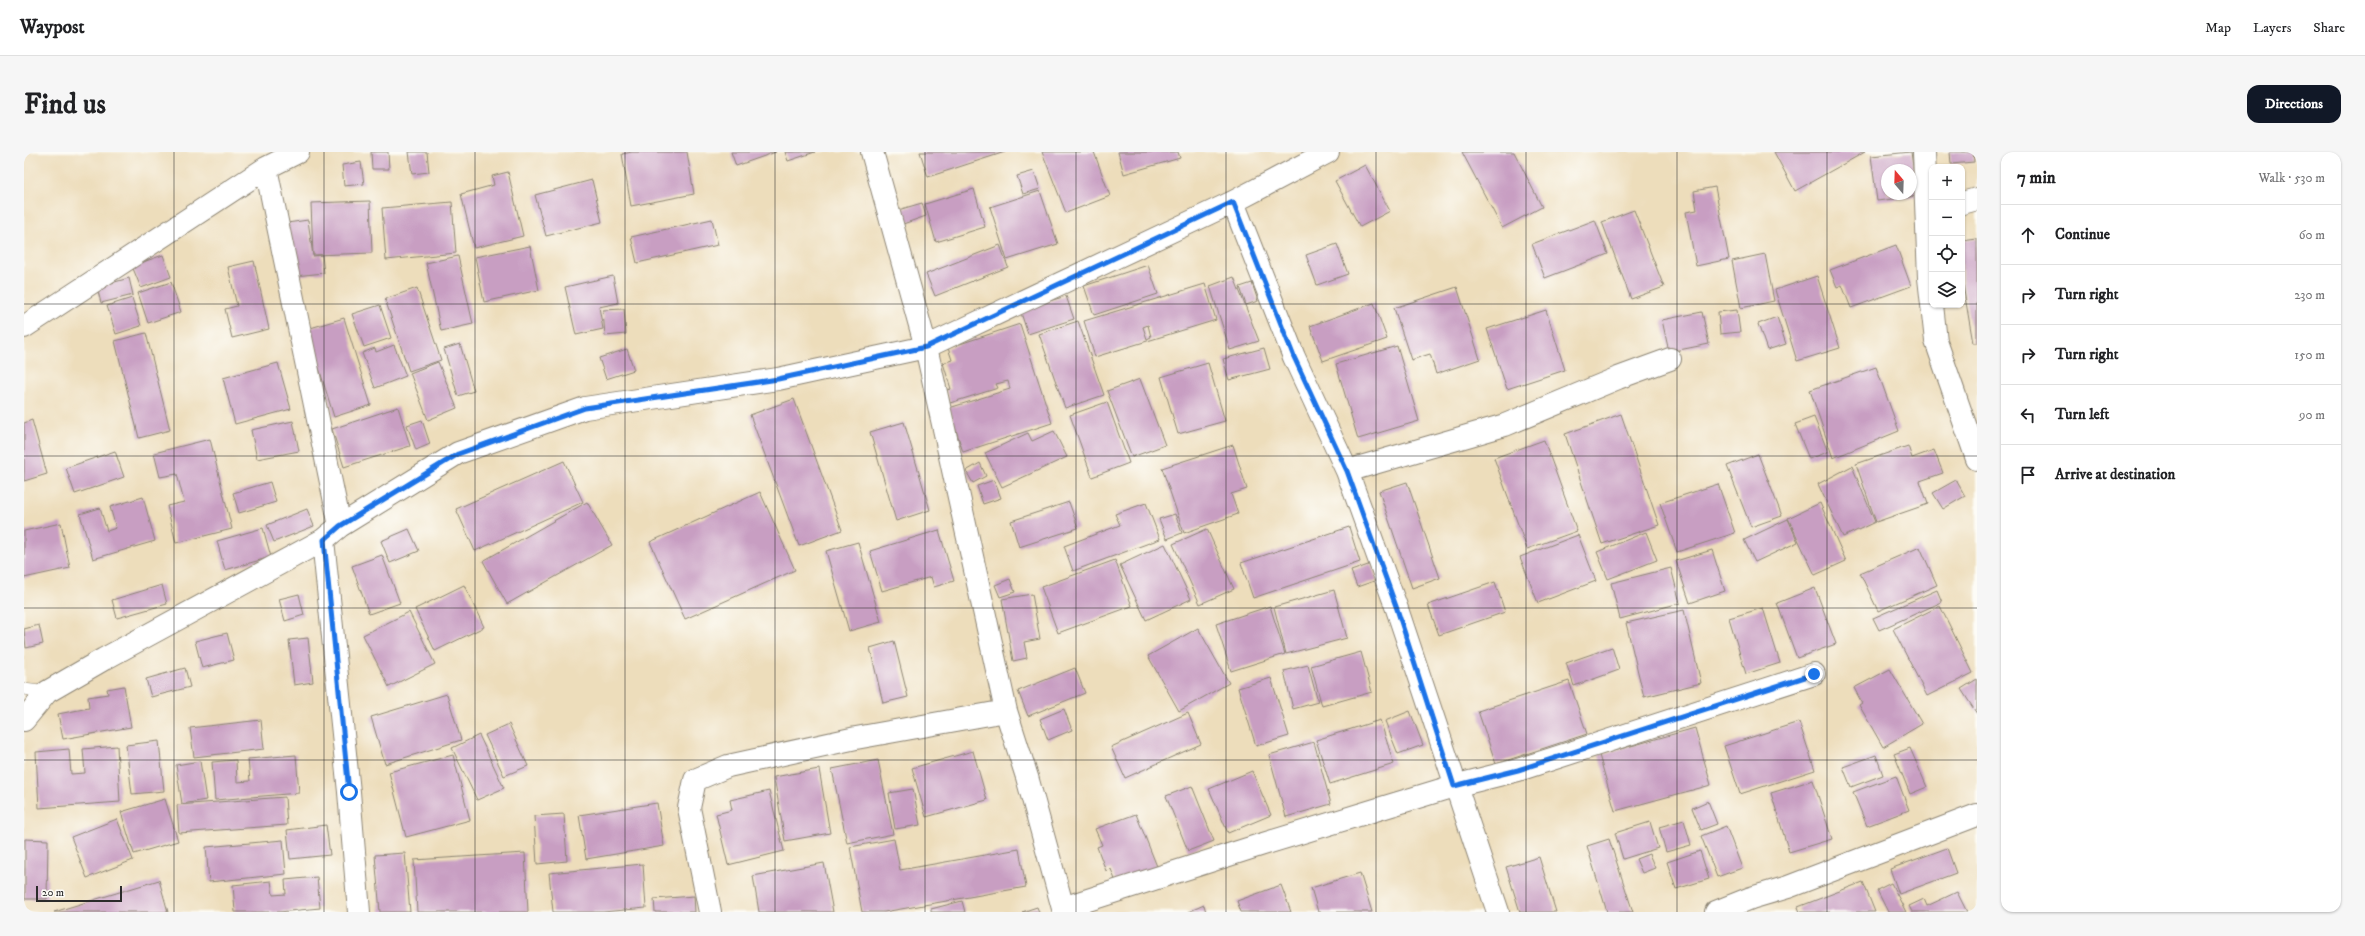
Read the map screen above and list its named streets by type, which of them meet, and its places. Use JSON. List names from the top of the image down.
{
  "scale_bar": "20 m",
  "north": "top",
  "page": {
    "header": "Waypost",
    "nav": ["Map", "Layers", "Share"],
    "buttons": "Directions",
    "title": "Find us",
    "heading": ["7 min", "Walk · 530 m"],
    "map_buttons": ["+", "−"],
    "list": [
      ["Continue", "60 m"],
      ["Turn right", "230 m"],
      ["Turn right", "150 m"],
      ["Turn left", "90 m"],
      "Arrive at destination"
    ],
    "scale": "20 m"
  }
}
